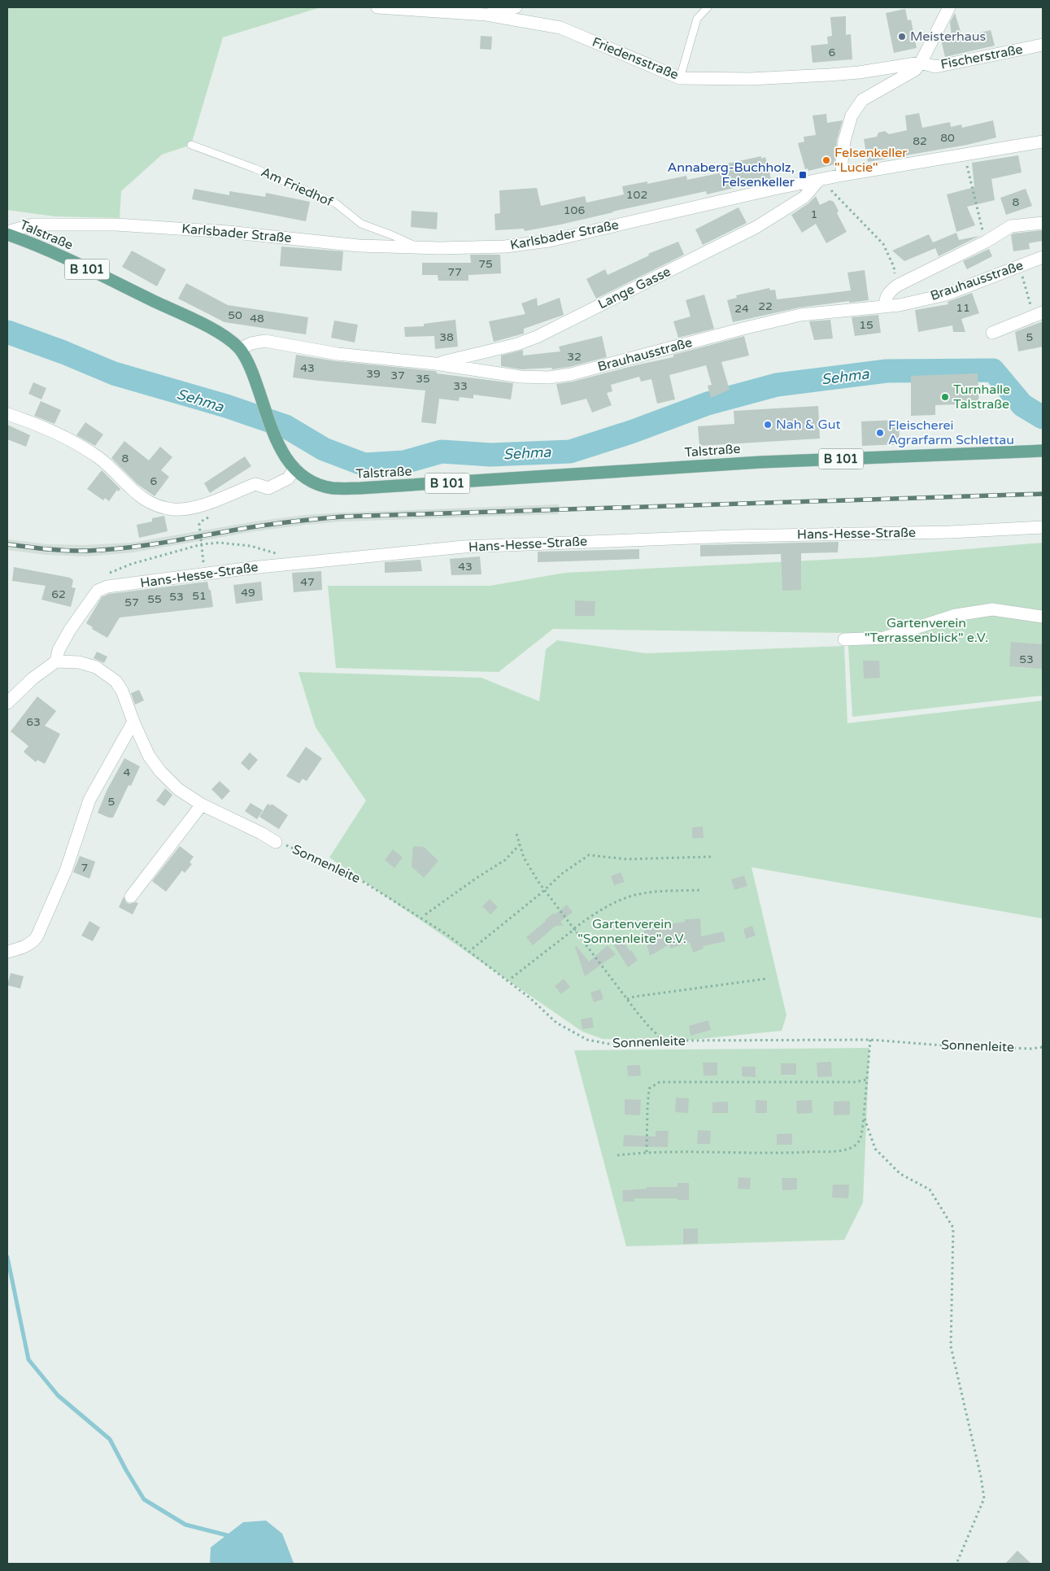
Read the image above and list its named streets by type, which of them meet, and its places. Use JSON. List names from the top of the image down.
{
  "streets": {
    "main road": ["Talstraße", "B 101"],
    "street": [
      "Fischerstraße",
      "Friedensstraße",
      "Karlsbader Straße",
      "Brauhausstraße",
      "Lange Gasse",
      "Hans-Hesse-Straße",
      "Sonnenleite"
    ],
    "lane": ["Am Friedhof"]
  },
  "crossings": [
    ["Fischerstraße", "Friedensstraße"],
    ["Am Friedhof", "Karlsbader Straße"],
    ["Karlsbader Straße", "Talstraße"],
    ["Karlsbader Straße", "Lange Gasse"],
    ["Talstraße", "Brauhausstraße"],
    ["Brauhausstraße", "Lange Gasse"]
  ],
  "water": ["Sehma"],
  "parks": ["Gartenverein \"Terrassenblick\" e.V.", "Gartenverein \"Sonnenleite\" e.V."],
  "places": {
    "other": [
      "Meisterhaus",
      "Felsenkeller \"Lucie\"",
      "Turnhalle Talstraße",
      "Nah & Gut",
      "Fleischerei Agrarfarm Schlettau"
    ],
    "transit": ["Annaberg-Buchholz, Felsenkeller"]
  },
  "house_numbers": [
    "6",
    "80",
    "82",
    "102",
    "8",
    "106",
    "1",
    "75",
    "77",
    "22",
    "11",
    "24",
    "50",
    "48",
    "15",
    "38",
    "5",
    "32",
    "43",
    "39",
    "37",
    "35",
    "33",
    "8",
    "6",
    "43",
    "47",
    "49",
    "62",
    "51",
    "53",
    "55",
    "57",
    "53",
    "63",
    "4",
    "5",
    "7"
  ]
}
